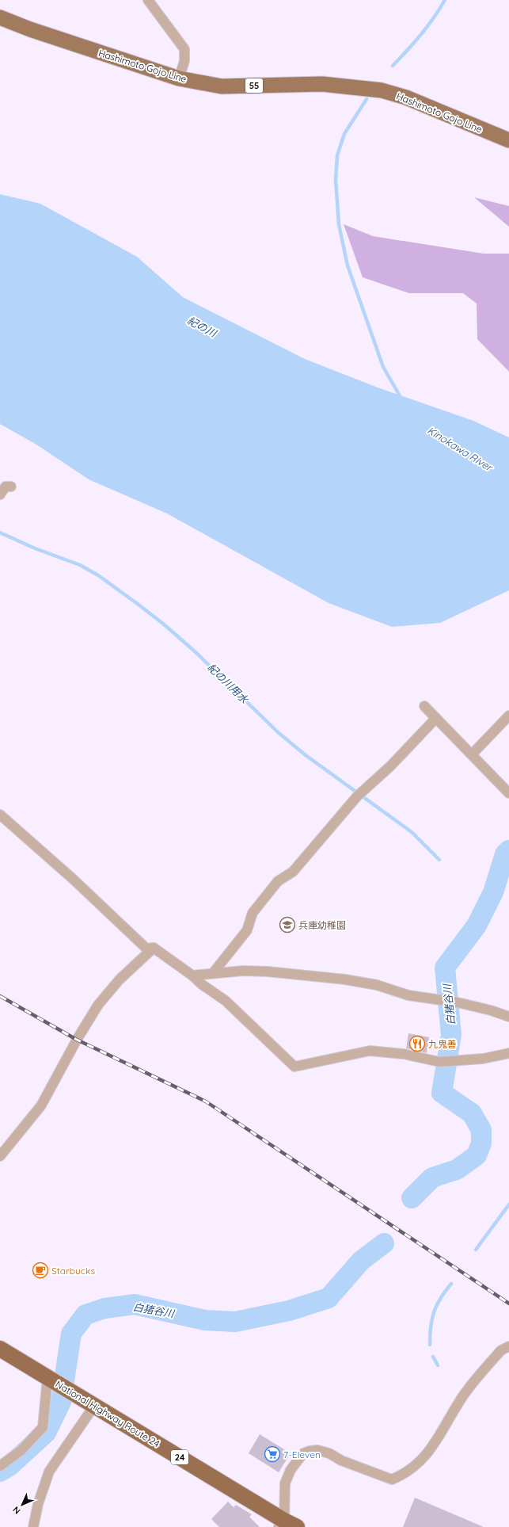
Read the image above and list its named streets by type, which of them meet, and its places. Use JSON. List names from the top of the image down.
{
  "streets": {
    "highway": ["National Highway Route 24", "24"],
    "main road": ["Hashimoto Gojo Line", "55"]
  },
  "water": [
    "紀の川",
    "Kinokawa River",
    "紀の川用水",
    "白猪谷川"
  ],
  "places": {
    "school or university": ["兵庫幼稚園"],
    "restaurant": ["九鬼善"],
    "cafe": ["Starbucks"],
    "supermarket": ["7-Eleven"]
  },
  "north": "bottom left"
}
